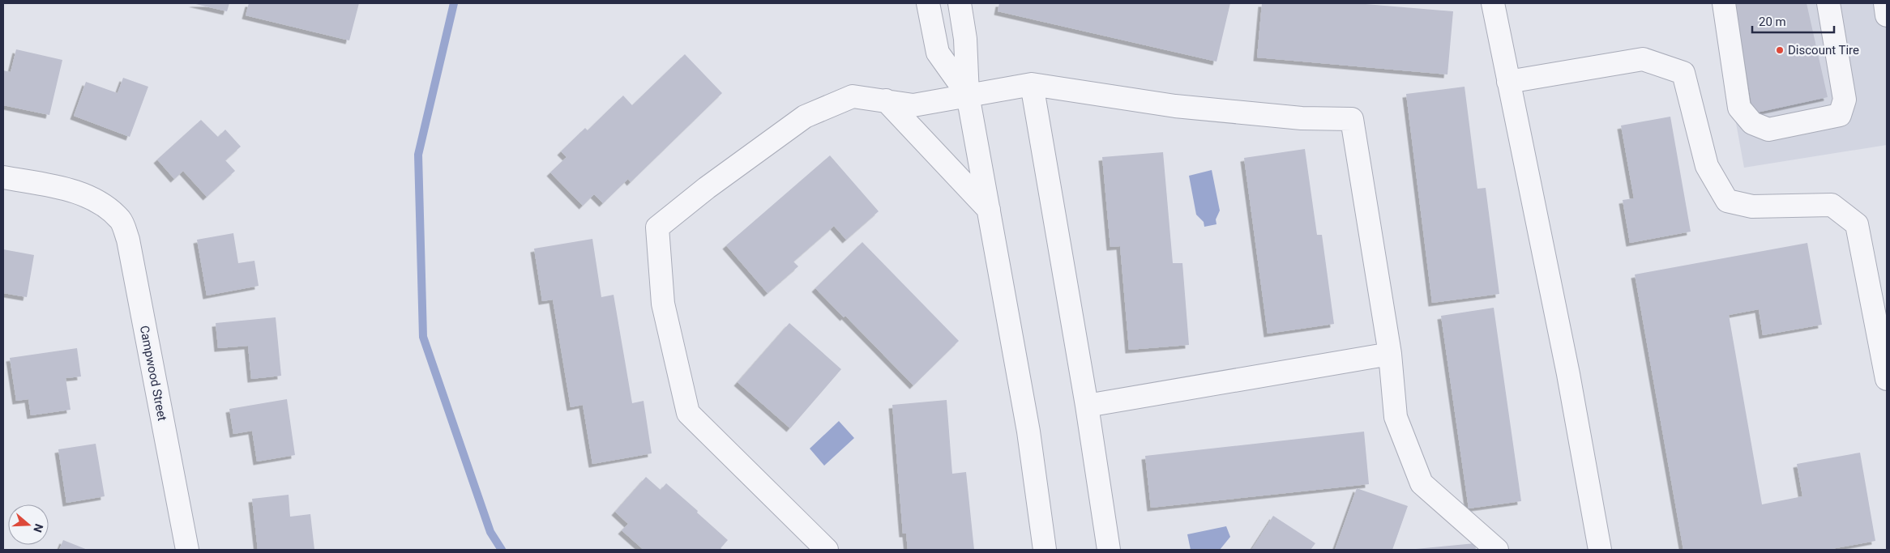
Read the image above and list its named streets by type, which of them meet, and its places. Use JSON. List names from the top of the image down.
{
  "streets": {
    "street": ["Campwood Street"]
  },
  "places": ["Discount Tire"],
  "scale_bar": "20 m",
  "north": "right"
}
